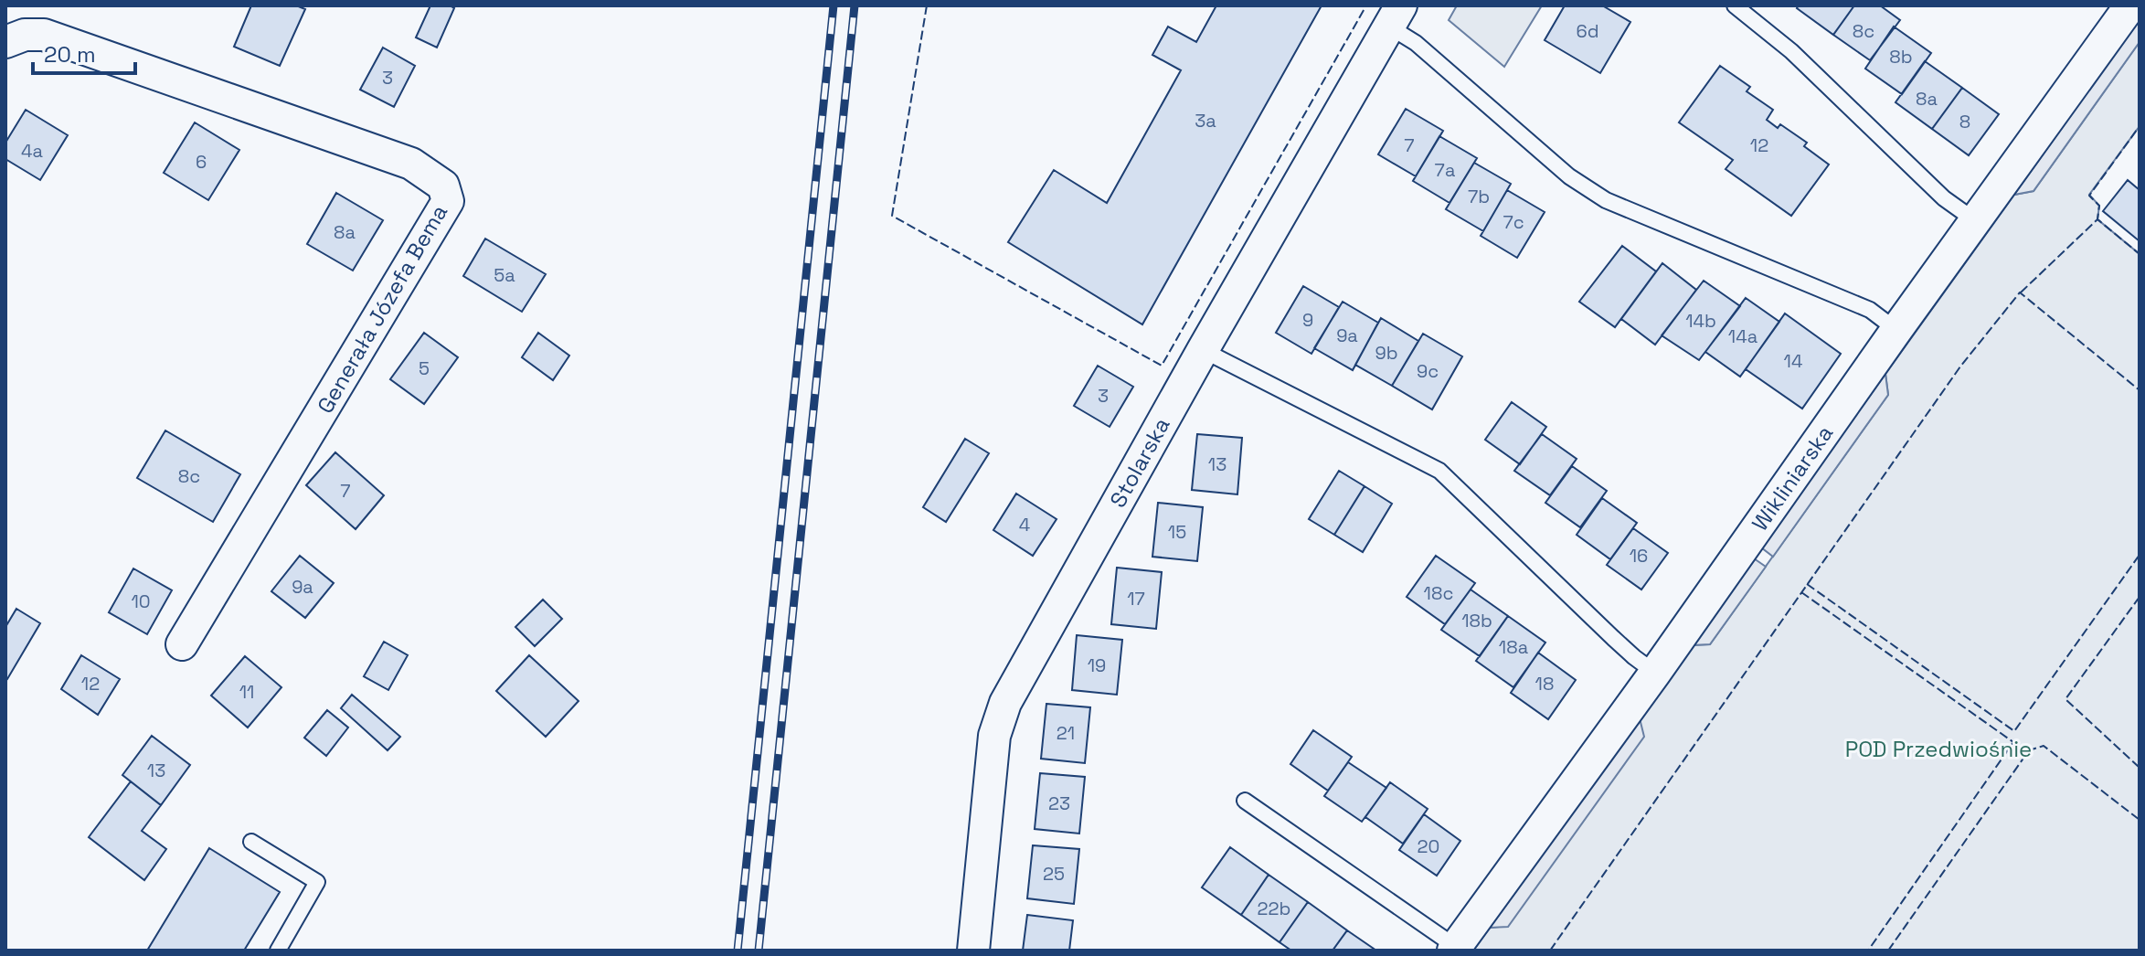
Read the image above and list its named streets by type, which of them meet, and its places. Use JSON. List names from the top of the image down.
{
  "streets": {
    "street": ["Generała Józefa Bema", "Stolarska", "Wikliniarska"]
  },
  "parks": ["POD Przedwiośnie"],
  "house_numbers": [
    "6d",
    "8c",
    "8b",
    "3",
    "8a",
    "3a",
    "8",
    "7",
    "12",
    "4a",
    "6",
    "7a",
    "7b",
    "7c",
    "8a",
    "5a",
    "9",
    "14b",
    "9a",
    "14a",
    "9b",
    "14",
    "5",
    "9c",
    "3",
    "13",
    "8c",
    "7",
    "4",
    "15",
    "16",
    "9a",
    "18c",
    "17",
    "10",
    "18b",
    "18a",
    "19",
    "12",
    "18",
    "11",
    "21",
    "13",
    "23",
    "20",
    "25",
    "22b"
  ],
  "scale_bar": "20 m"
}
